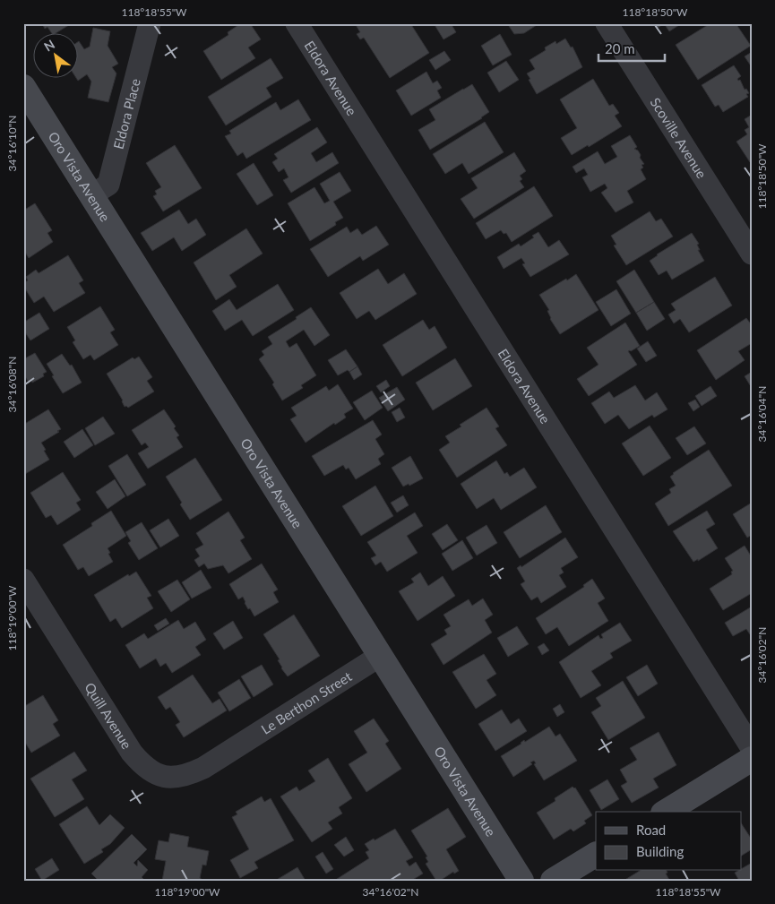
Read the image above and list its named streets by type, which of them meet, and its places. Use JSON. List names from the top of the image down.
{
  "streets": {
    "street": [
      "Eldora Avenue",
      "Eldora Place",
      "Scoville Avenue",
      "Oro Vista Avenue",
      "Le Berthon Street",
      "Quill Avenue"
    ]
  },
  "crossings": [
    ["Eldora Place", "Oro Vista Avenue"],
    ["Oro Vista Avenue", "Le Berthon Street"],
    ["Le Berthon Street", "Quill Avenue"]
  ],
  "legend": ["Road", "Building"],
  "scale_bar": "20 m",
  "north": "top left",
  "coordinates": [
    "118°18'55\"W",
    "118°18'50\"W",
    "34°16'10\"N",
    "34°16'08\"N",
    "34°16'04\"N",
    "118°19'00\"W",
    "34°16'02\"N"
  ]
}
